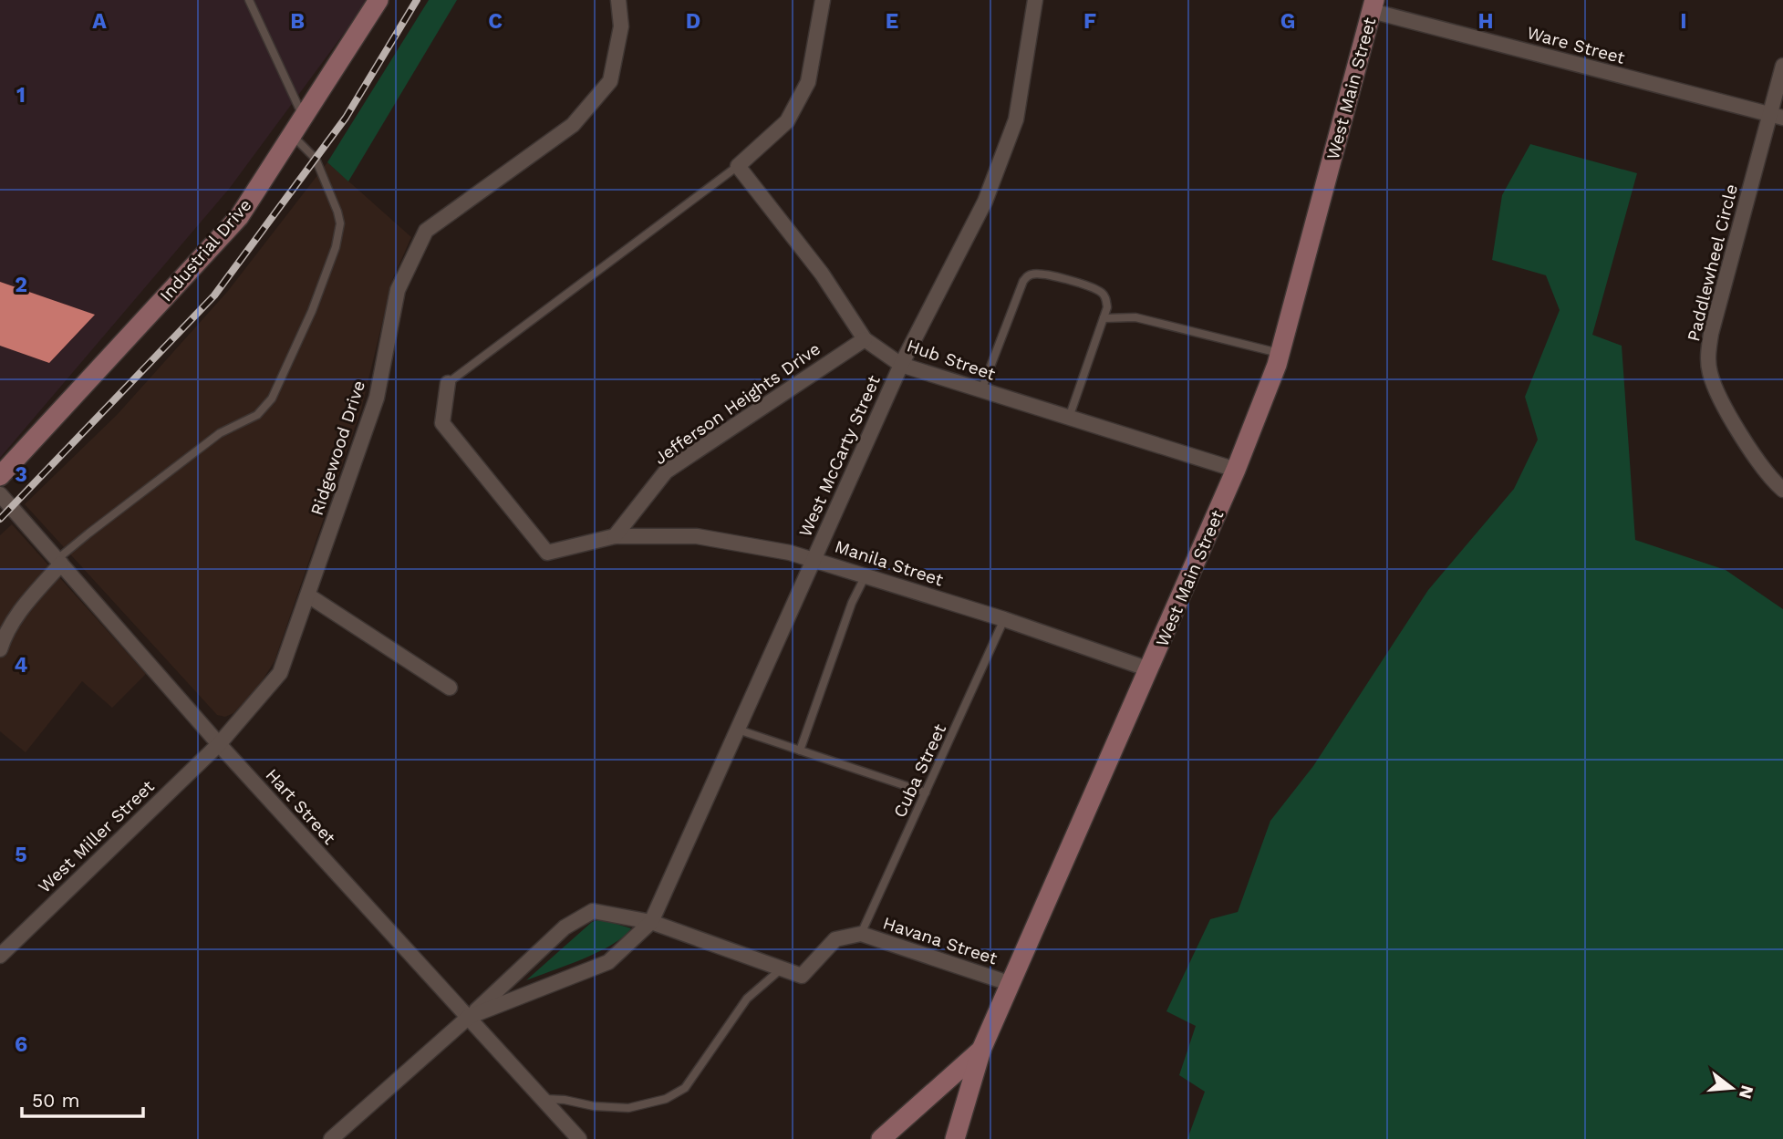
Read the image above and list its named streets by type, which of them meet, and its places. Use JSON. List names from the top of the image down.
{
  "streets": {
    "main road": ["West Main Street", "Industrial Drive"],
    "street": [
      "Ware Street",
      "Paddlewheel Circle",
      "Hub Street",
      "Jefferson Heights Drive",
      "Ridgewood Drive",
      "West McCarty Street",
      "Manila Street",
      "Hart Street",
      "West Miller Street",
      "Havana Street"
    ],
    "lane": ["Cuba Street"]
  },
  "crossings": [
    ["Ware Street", "West Main Street"],
    ["Ware Street", "Paddlewheel Circle"],
    ["West Main Street", "Hub Street"],
    ["West Main Street", "Manila Street"],
    ["West Main Street", "Havana Street"],
    ["Hub Street", "Jefferson Heights Drive"],
    ["Hub Street", "West McCarty Street"],
    ["Jefferson Heights Drive", "Manila Street"],
    ["Ridgewood Drive", "Hart Street"],
    ["Ridgewood Drive", "West Miller Street"],
    ["West McCarty Street", "Manila Street"],
    ["West McCarty Street", "Hart Street"],
    ["West McCarty Street", "Havana Street"],
    ["Manila Street", "Cuba Street"],
    ["Cuba Street", "Havana Street"],
    ["Hart Street", "West Miller Street"]
  ],
  "scale_bar": "50 m",
  "north": "right",
  "grid": {
    "columns": [
      "A",
      "B",
      "C",
      "D",
      "E",
      "F",
      "G",
      "H",
      "I"
    ],
    "rows": [
      "1",
      "2",
      "3",
      "4",
      "5",
      "6"
    ]
  }
}
